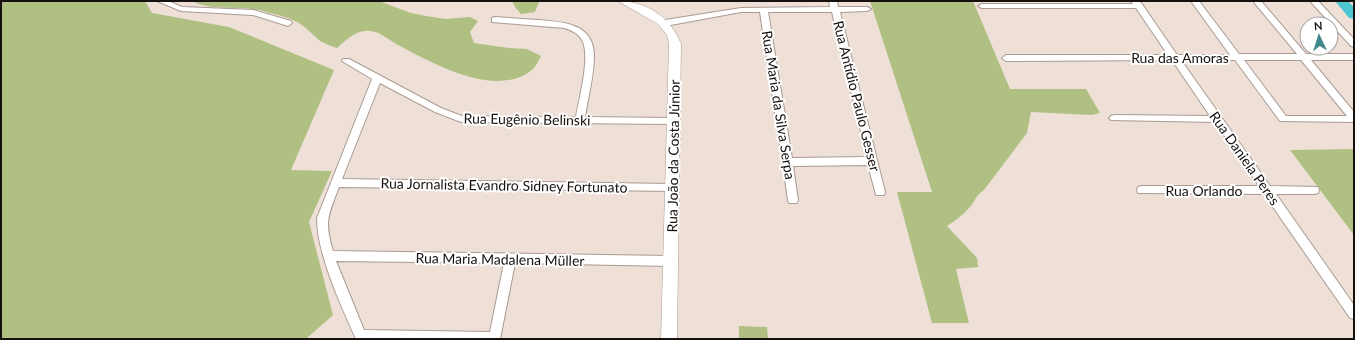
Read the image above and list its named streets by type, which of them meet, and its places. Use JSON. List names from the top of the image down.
{
  "streets": {
    "main road": ["Rua João da Costa Júnior"],
    "street": [
      "Rua das Amoras",
      "Rua Antídio Paulo Gesser",
      "Rua Maria da Silva Serpa",
      "Rua Eugênio Belinski",
      "Rua Daniela Peres",
      "Rua Jornalista Evandro Sidney Fortunato",
      "Rua Orlando",
      "Rua Maria Madalena Müller"
    ]
  },
  "crossings": [
    ["Rua das Amoras", "Rua Daniela Peres"],
    ["Rua Eugênio Belinski", "Rua João da Costa Júnior"],
    ["Rua João da Costa Júnior", "Rua Jornalista Evandro Sidney Fortunato"],
    ["Rua João da Costa Júnior", "Rua Maria Madalena Müller"],
    ["Rua Daniela Peres", "Rua Orlando"]
  ],
  "north": "top"
}
